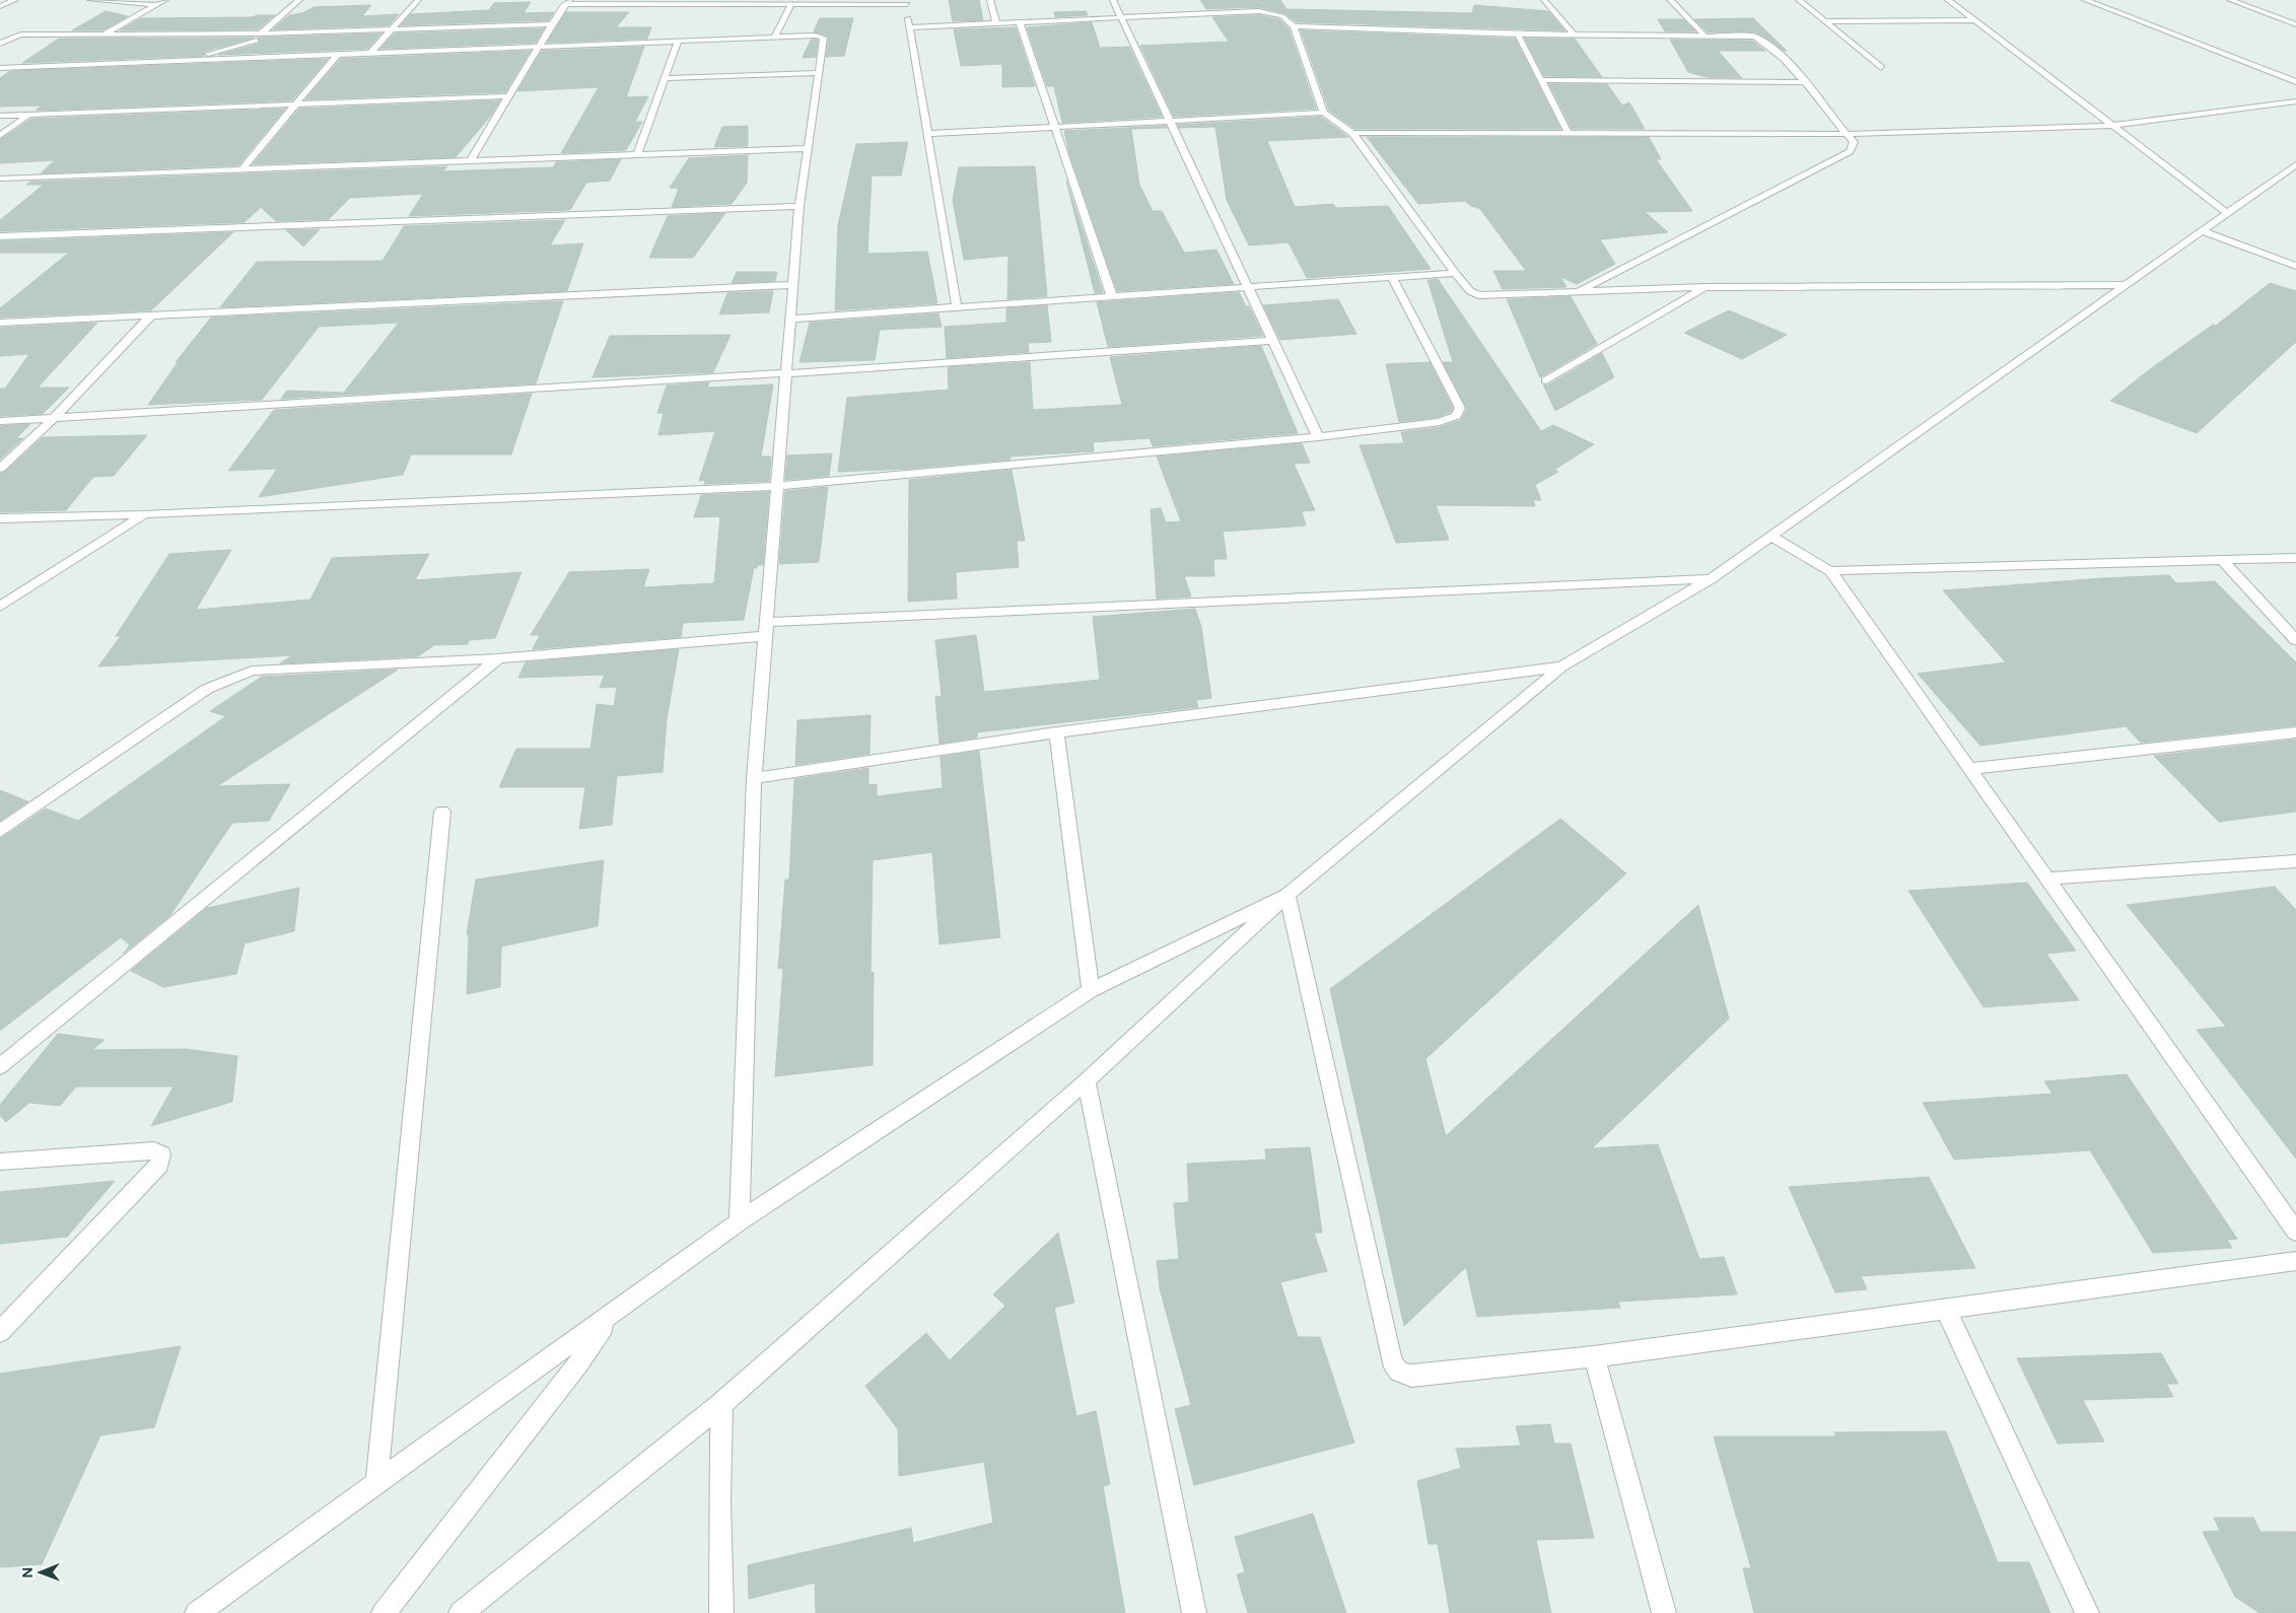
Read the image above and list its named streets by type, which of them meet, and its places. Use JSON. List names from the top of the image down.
{
  "north": "left"
}
